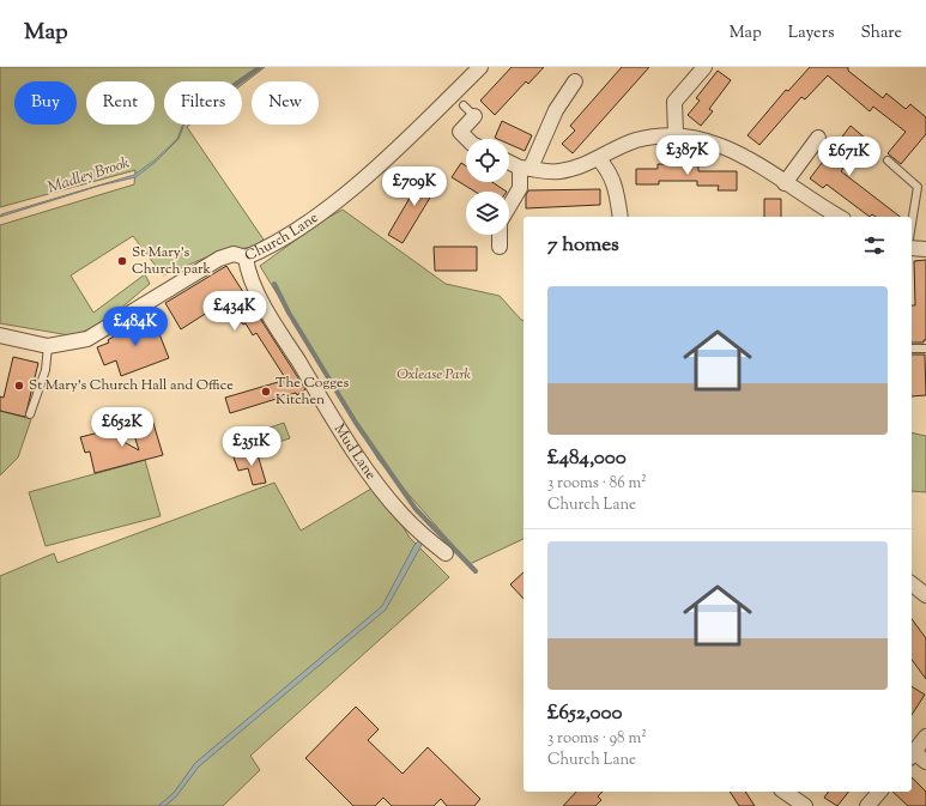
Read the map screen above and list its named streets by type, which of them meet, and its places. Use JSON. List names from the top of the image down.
{
  "streets": {
    "street": ["Church Lane", "Mud Lane"]
  },
  "crossings": [
    ["Church Lane", "Mud Lane"]
  ],
  "water": ["Madley Brook"],
  "parks": ["Oxlease Park"],
  "places": ["St Mary's Church park", "St Mary's Church Hall and Office", "The Cogges Kitchen"],
  "page": {
    "header": "Map",
    "nav": ["Map", "Layers", "Share"],
    "chip": [
      "Buy",
      "Rent",
      "Filters",
      "New"
    ],
    "price": [
      "£387K",
      "£671K",
      "£709K",
      "£434K",
      "£484K",
      "£652K",
      "£351K"
    ],
    "heading": "7 homes",
    "list": [
      {
        "name": "£484,000",
        "note": "3 rooms · 86 m² · Church Lane"
      },
      {
        "name": "£652,000",
        "note": "3 rooms · 98 m² · Church Lane"
      }
    ]
  }
}
